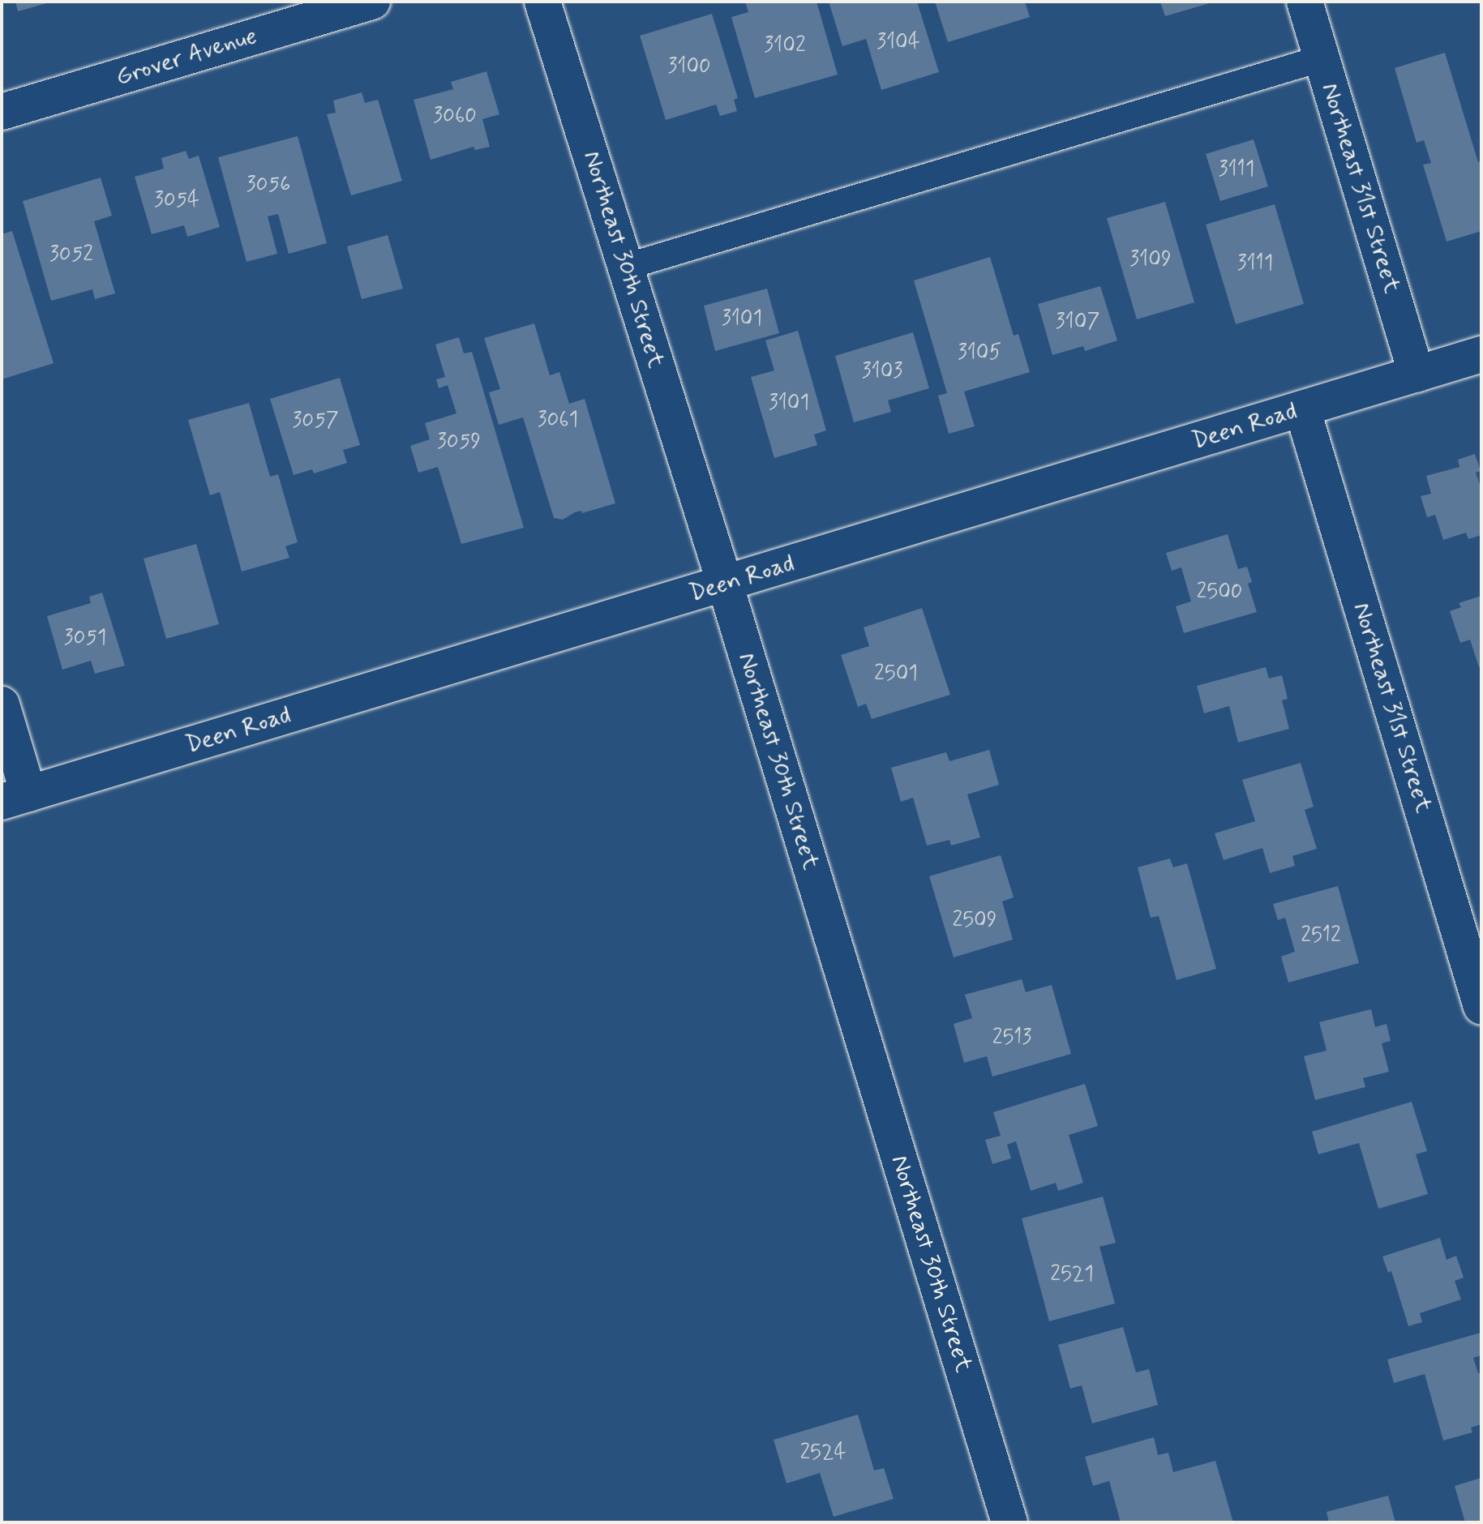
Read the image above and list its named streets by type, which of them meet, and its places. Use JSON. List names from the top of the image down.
{
  "streets": {
    "street": [
      "Grover Avenue",
      "Northeast 31st Street",
      "Northeast 30th Street",
      "Deen Road"
    ]
  },
  "crossings": [
    ["Northeast 31st Street", "Deen Road"],
    ["Northeast 30th Street", "Deen Road"]
  ],
  "house_numbers": [
    "3104",
    "3102",
    "3100",
    "3060",
    "3111",
    "3056",
    "3054",
    "3052",
    "3109",
    "3111",
    "3101",
    "3107",
    "3105",
    "3103",
    "3101",
    "3061",
    "3057",
    "3059",
    "2500",
    "3051",
    "2501",
    "2509",
    "2512",
    "2513",
    "2521",
    "2524"
  ]
}
